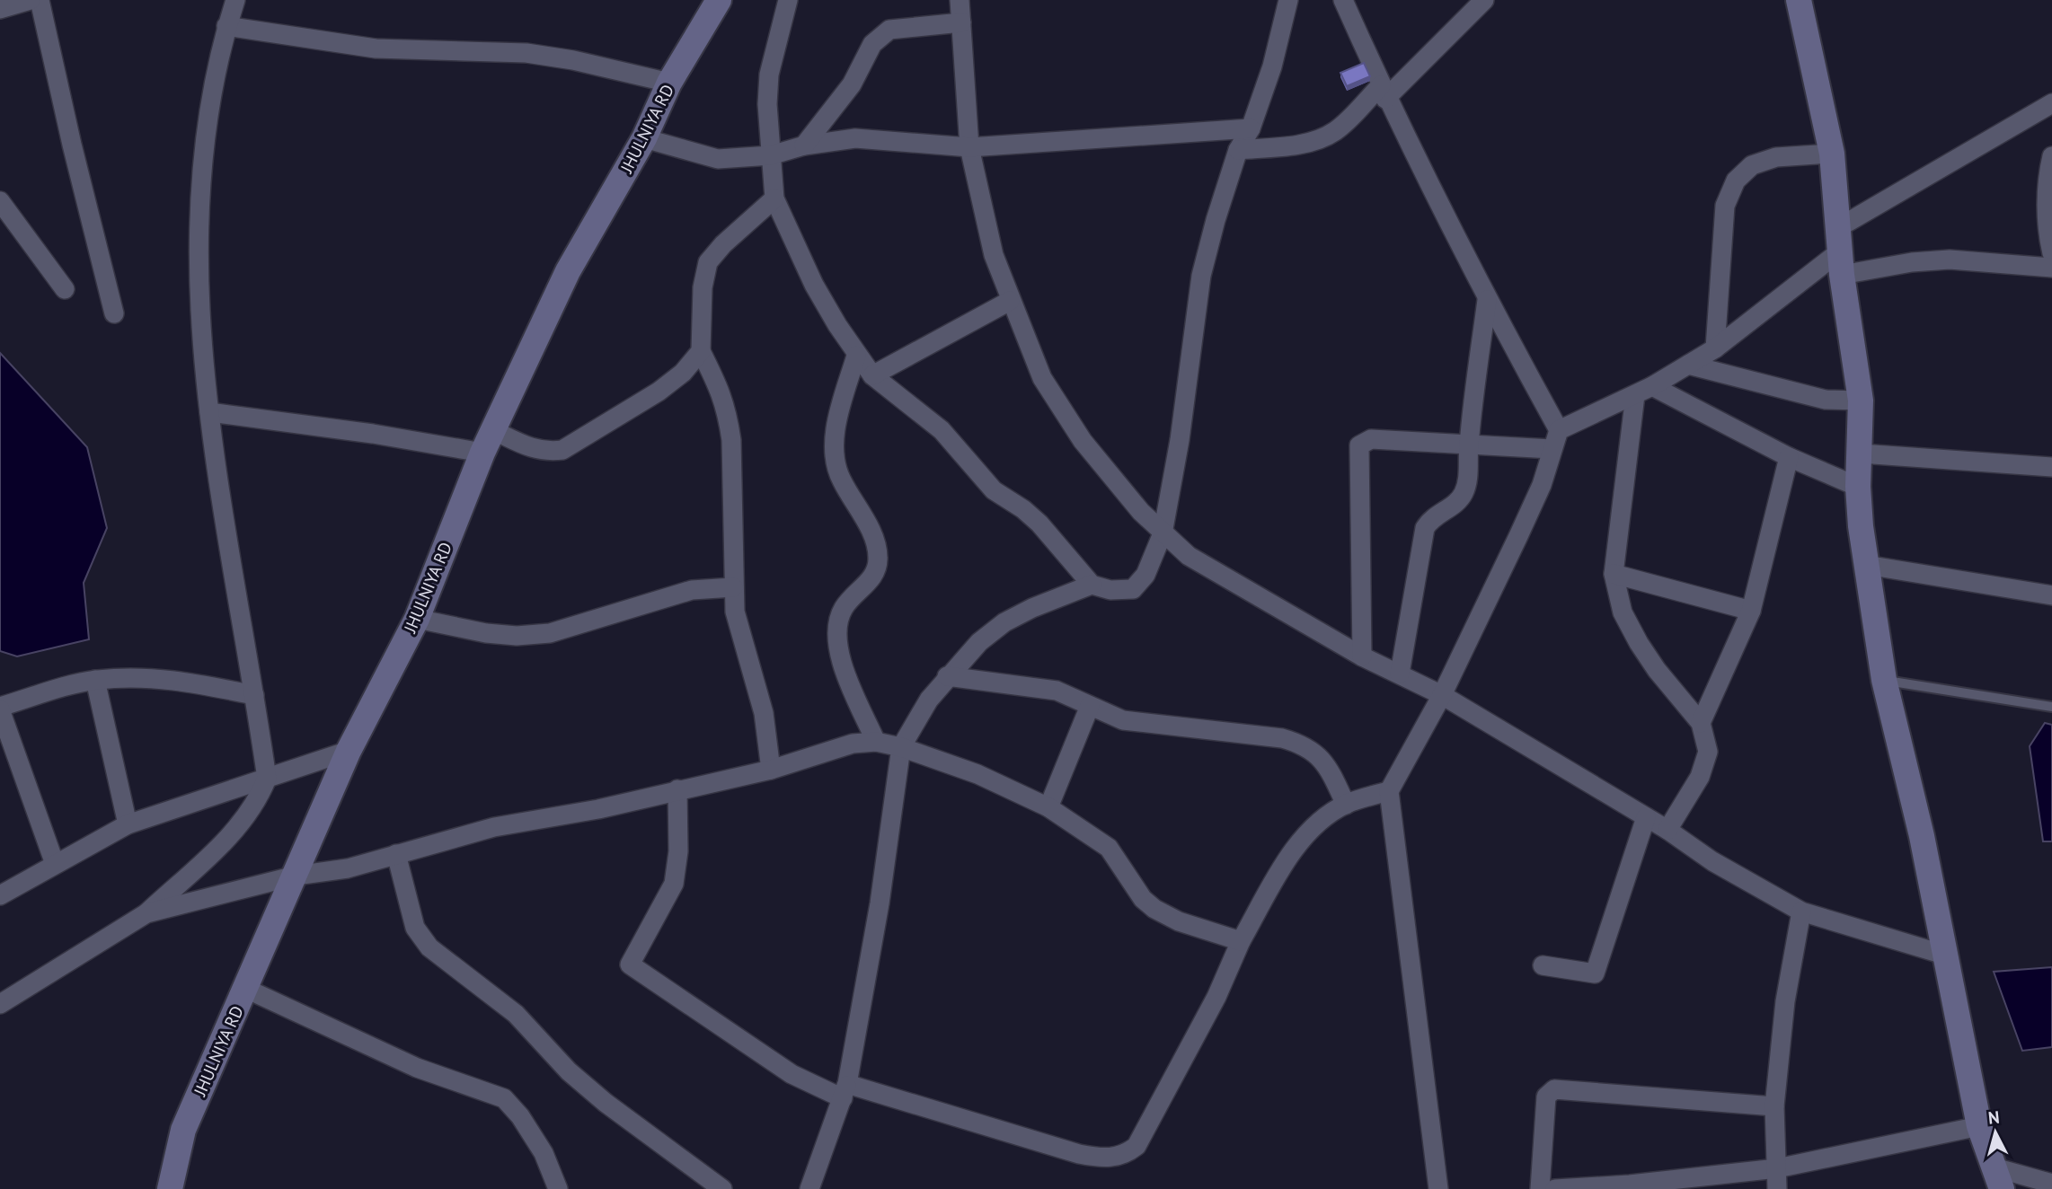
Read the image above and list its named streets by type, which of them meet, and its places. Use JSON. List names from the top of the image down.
{
  "streets": {
    "street": ["JHULNIYA RD"]
  },
  "north": "top"
}
